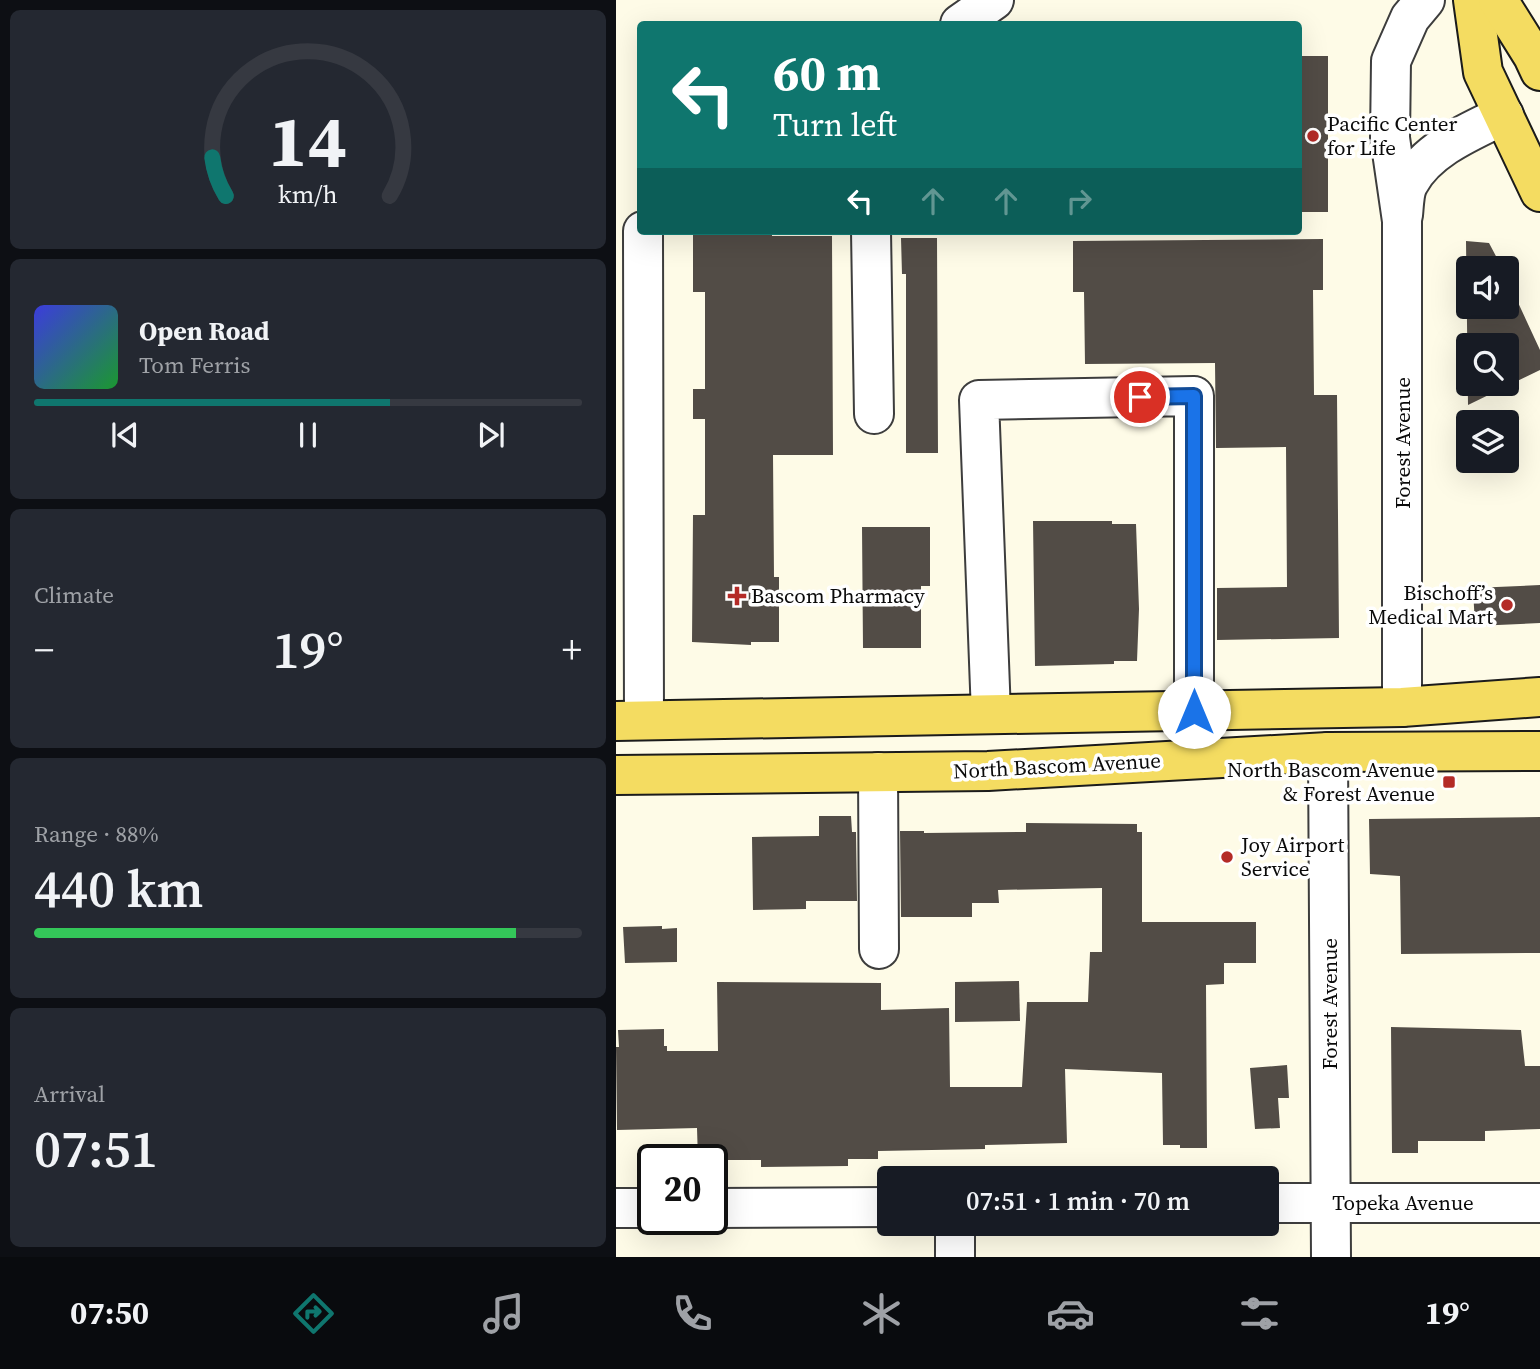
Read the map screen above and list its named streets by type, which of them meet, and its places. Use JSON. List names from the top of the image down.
{
  "streets": {
    "main road": ["North Bascom Avenue"],
    "street": ["Forest Avenue", "Topeka Avenue"]
  },
  "crossings": [
    ["Forest Avenue", "North Bascom Avenue"],
    ["Forest Avenue", "Topeka Avenue"]
  ],
  "places": {
    "other": ["Pacific Center for Life", "Bischoff’s Medical Mart", "Joy Airport Service"],
    "health": ["Bascom Pharmacy"],
    "transit": ["North Bascom Avenue & Forest Avenue"]
  },
  "page": {
    "turn": ["60 m", "Turn left"],
    "song": ["Open Road", "Tom Ferris"],
    "tile": [
      "Climate",
      ["Range · 88%", "440 km"],
      ["Arrival", "07:51"]
    ],
    "heat": ["−", "19°", "+"],
    "limit": "20",
    "trip": "07:51 · 1 min · 70 m",
    "tabs": ["07:50", "19°"],
    "gauge": ["14", "km/h"]
  }
}
